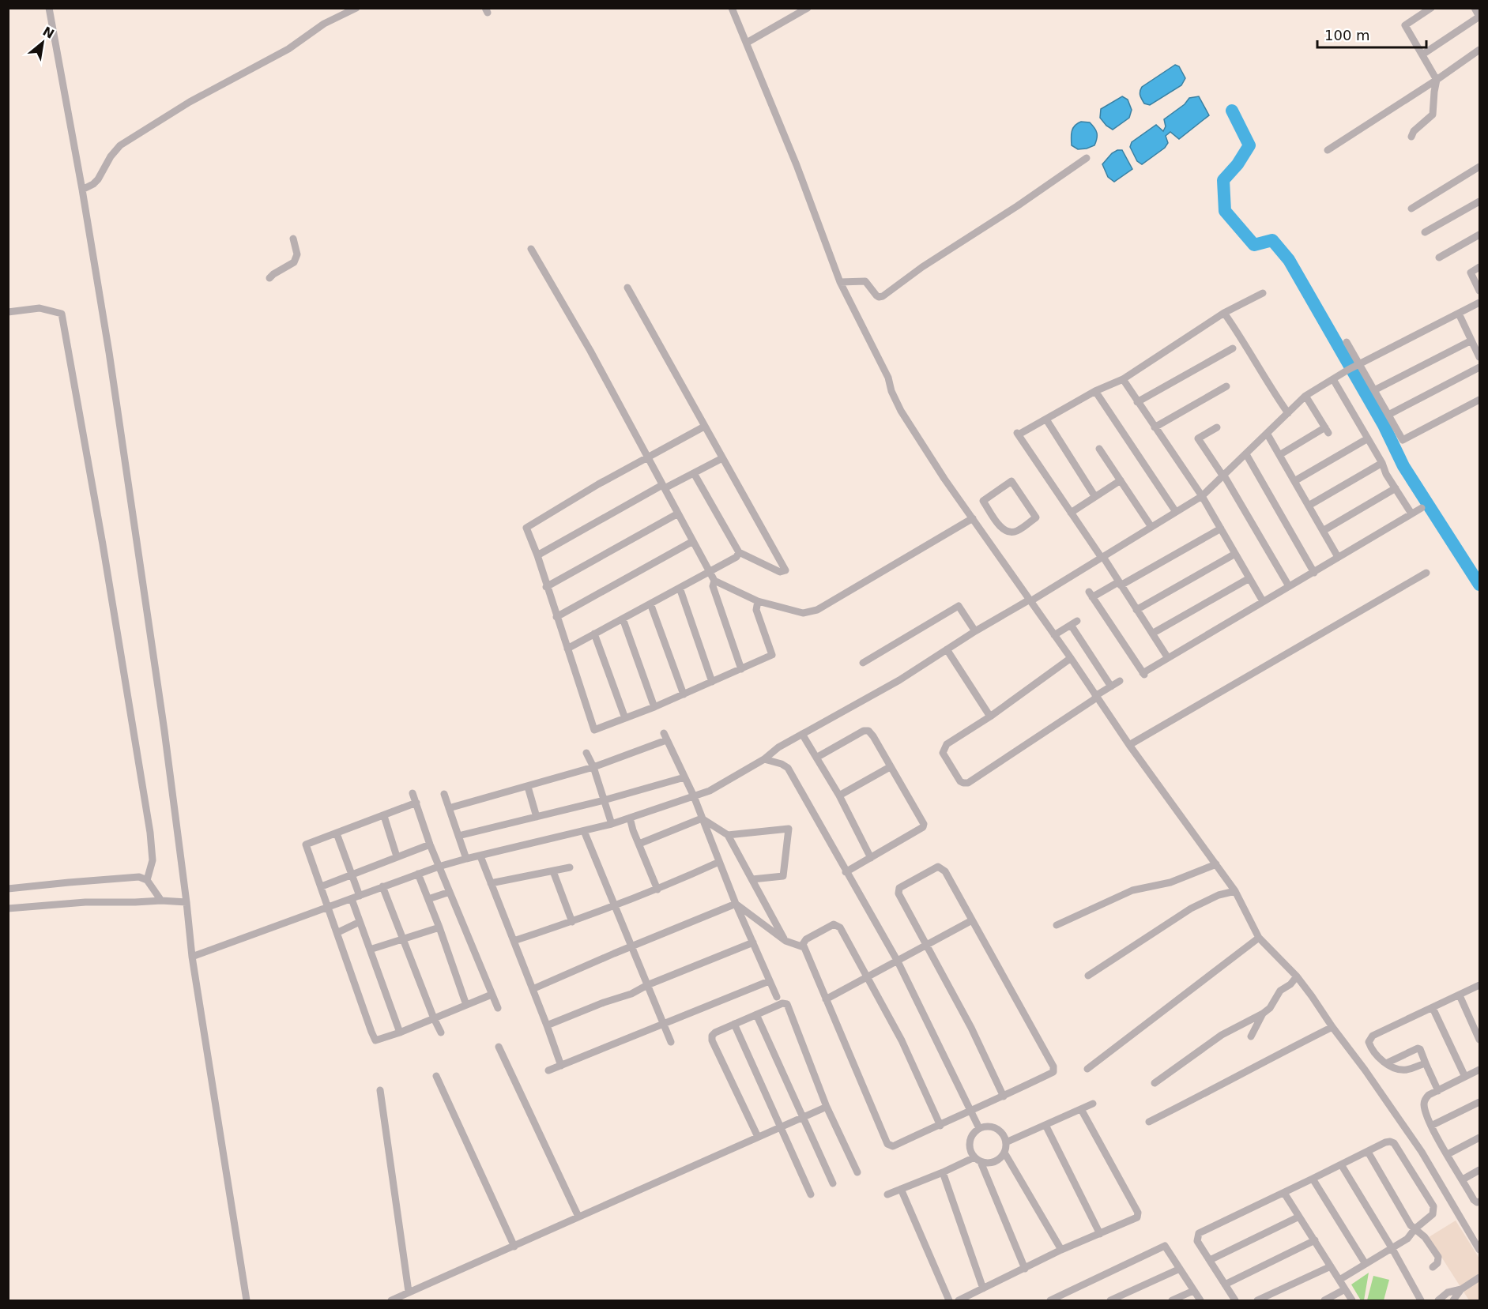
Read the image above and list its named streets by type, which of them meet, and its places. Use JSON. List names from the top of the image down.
{
  "scale_bar": "100 m",
  "north": "top right"
}
